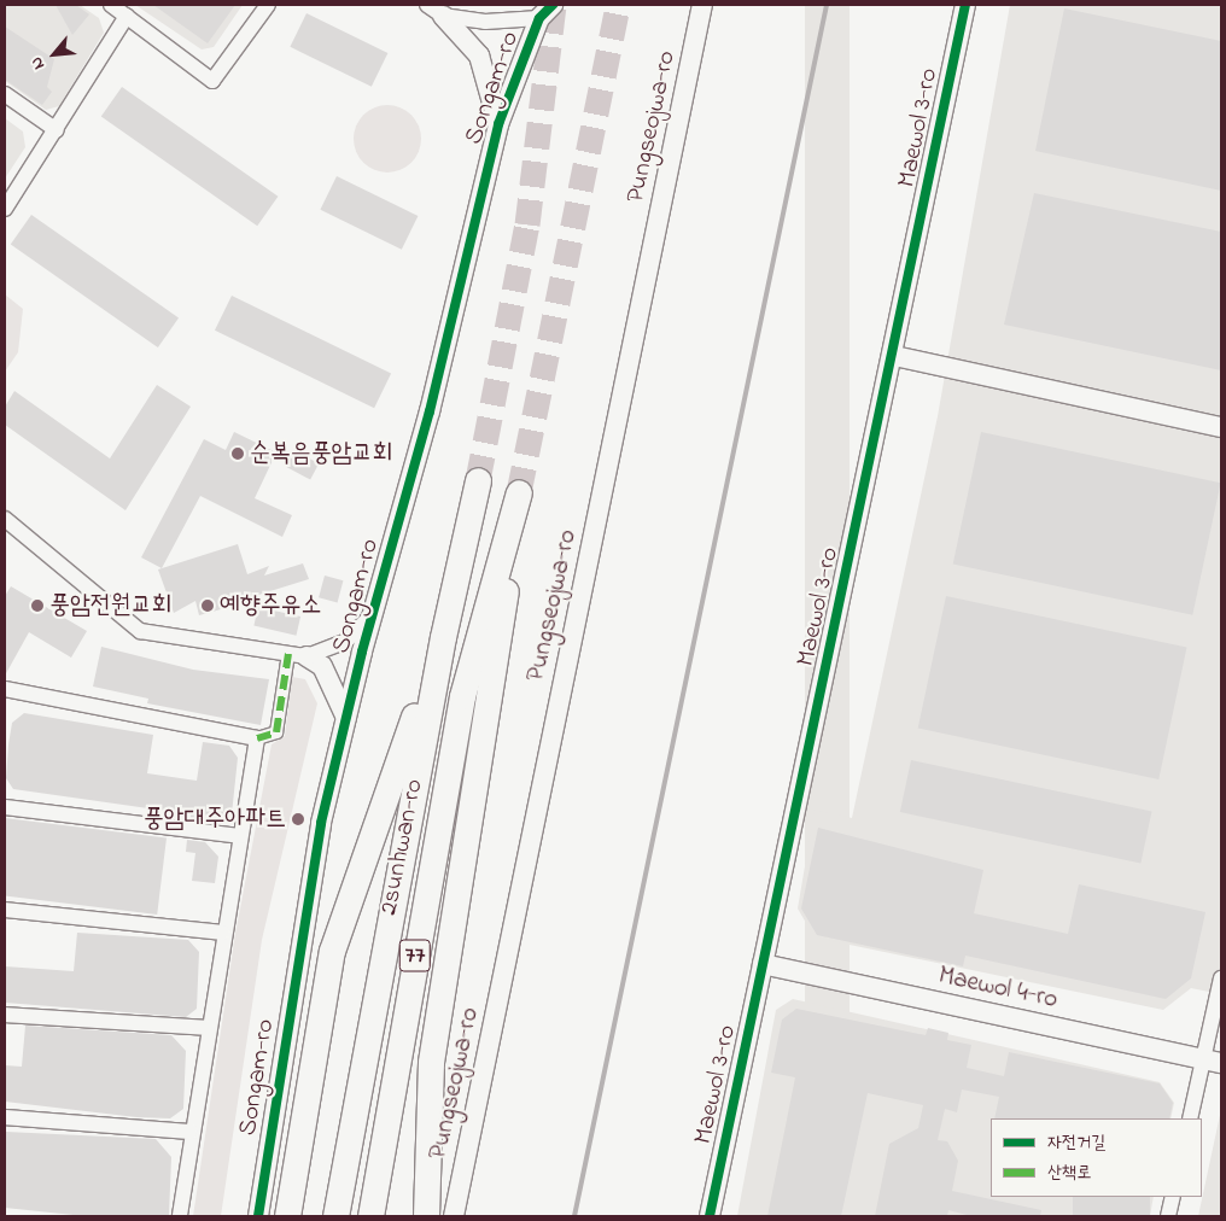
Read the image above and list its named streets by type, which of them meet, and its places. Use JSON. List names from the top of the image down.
{
  "streets": {
    "highway": ["2sunhwan-ro", "77"],
    "street": [
      "Songam-ro",
      "Pungseojwa-ro",
      "Maewol 3-ro",
      "Maewol 4-ro"
    ]
  },
  "crossings": [
    ["Maewol 3-ro", "Maewol 4-ro"]
  ],
  "places": [
    "순복음풍암교회",
    "풍암전원교회",
    "예향주유소",
    "풍암대주아파트"
  ],
  "legend": ["자전거길", "산책로"],
  "north": "bottom left"
}
